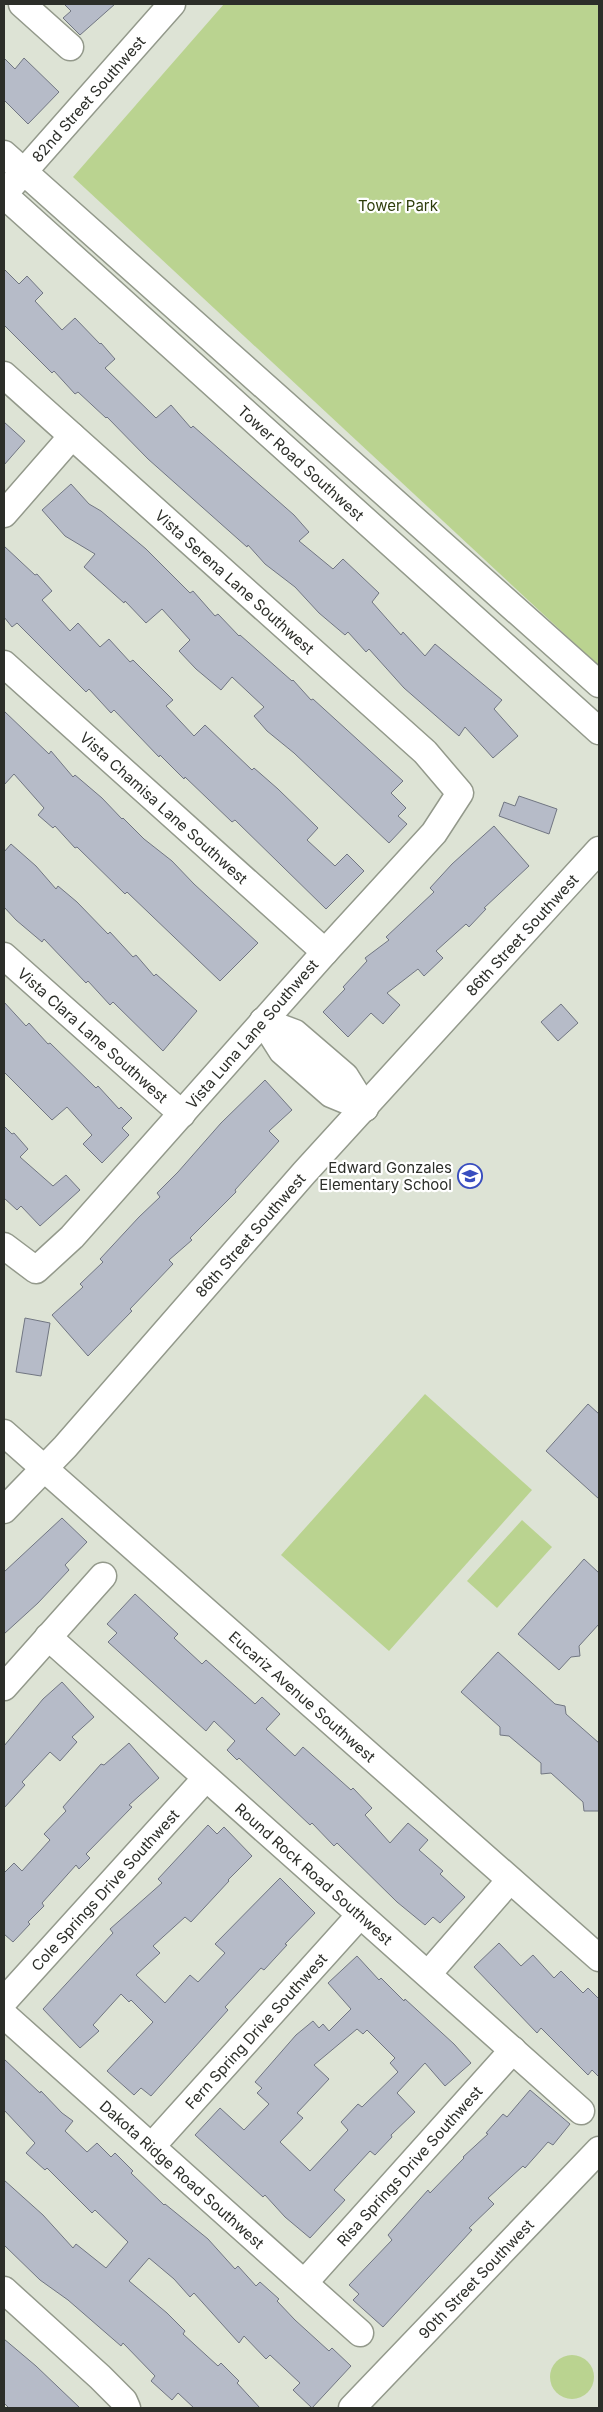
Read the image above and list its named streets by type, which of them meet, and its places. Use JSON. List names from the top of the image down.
{
  "streets": {
    "street": [
      "82nd Street Southwest",
      "Tower Road Southwest",
      "Vista Serena Lane Southwest",
      "Vista Chamisa Lane Southwest",
      "86th Street Southwest",
      "Vista Luna Lane Southwest",
      "Vista Clara Lane Southwest",
      "Eucariz Avenue Southwest",
      "Round Rock Road Southwest",
      "Cole Springs Drive Southwest",
      "Fern Spring Drive Southwest",
      "Risa Springs Drive Southwest",
      "Dakota Ridge Road Southwest",
      "90th Street Southwest"
    ]
  },
  "crossings": [
    ["82nd Street Southwest", "Tower Road Southwest"],
    ["Vista Serena Lane Southwest", "Vista Luna Lane Southwest"],
    ["Vista Chamisa Lane Southwest", "Vista Luna Lane Southwest"],
    ["86th Street Southwest", "Eucariz Avenue Southwest"],
    ["Vista Luna Lane Southwest", "Vista Clara Lane Southwest"],
    ["Round Rock Road Southwest", "Cole Springs Drive Southwest"],
    ["Round Rock Road Southwest", "Fern Spring Drive Southwest"],
    ["Round Rock Road Southwest", "Risa Springs Drive Southwest"],
    ["Fern Spring Drive Southwest", "Dakota Ridge Road Southwest"],
    ["Risa Springs Drive Southwest", "Dakota Ridge Road Southwest"]
  ],
  "parks": ["Tower Park"],
  "places": {
    "school or university": ["Edward Gonzales Elementary School"]
  }
}
